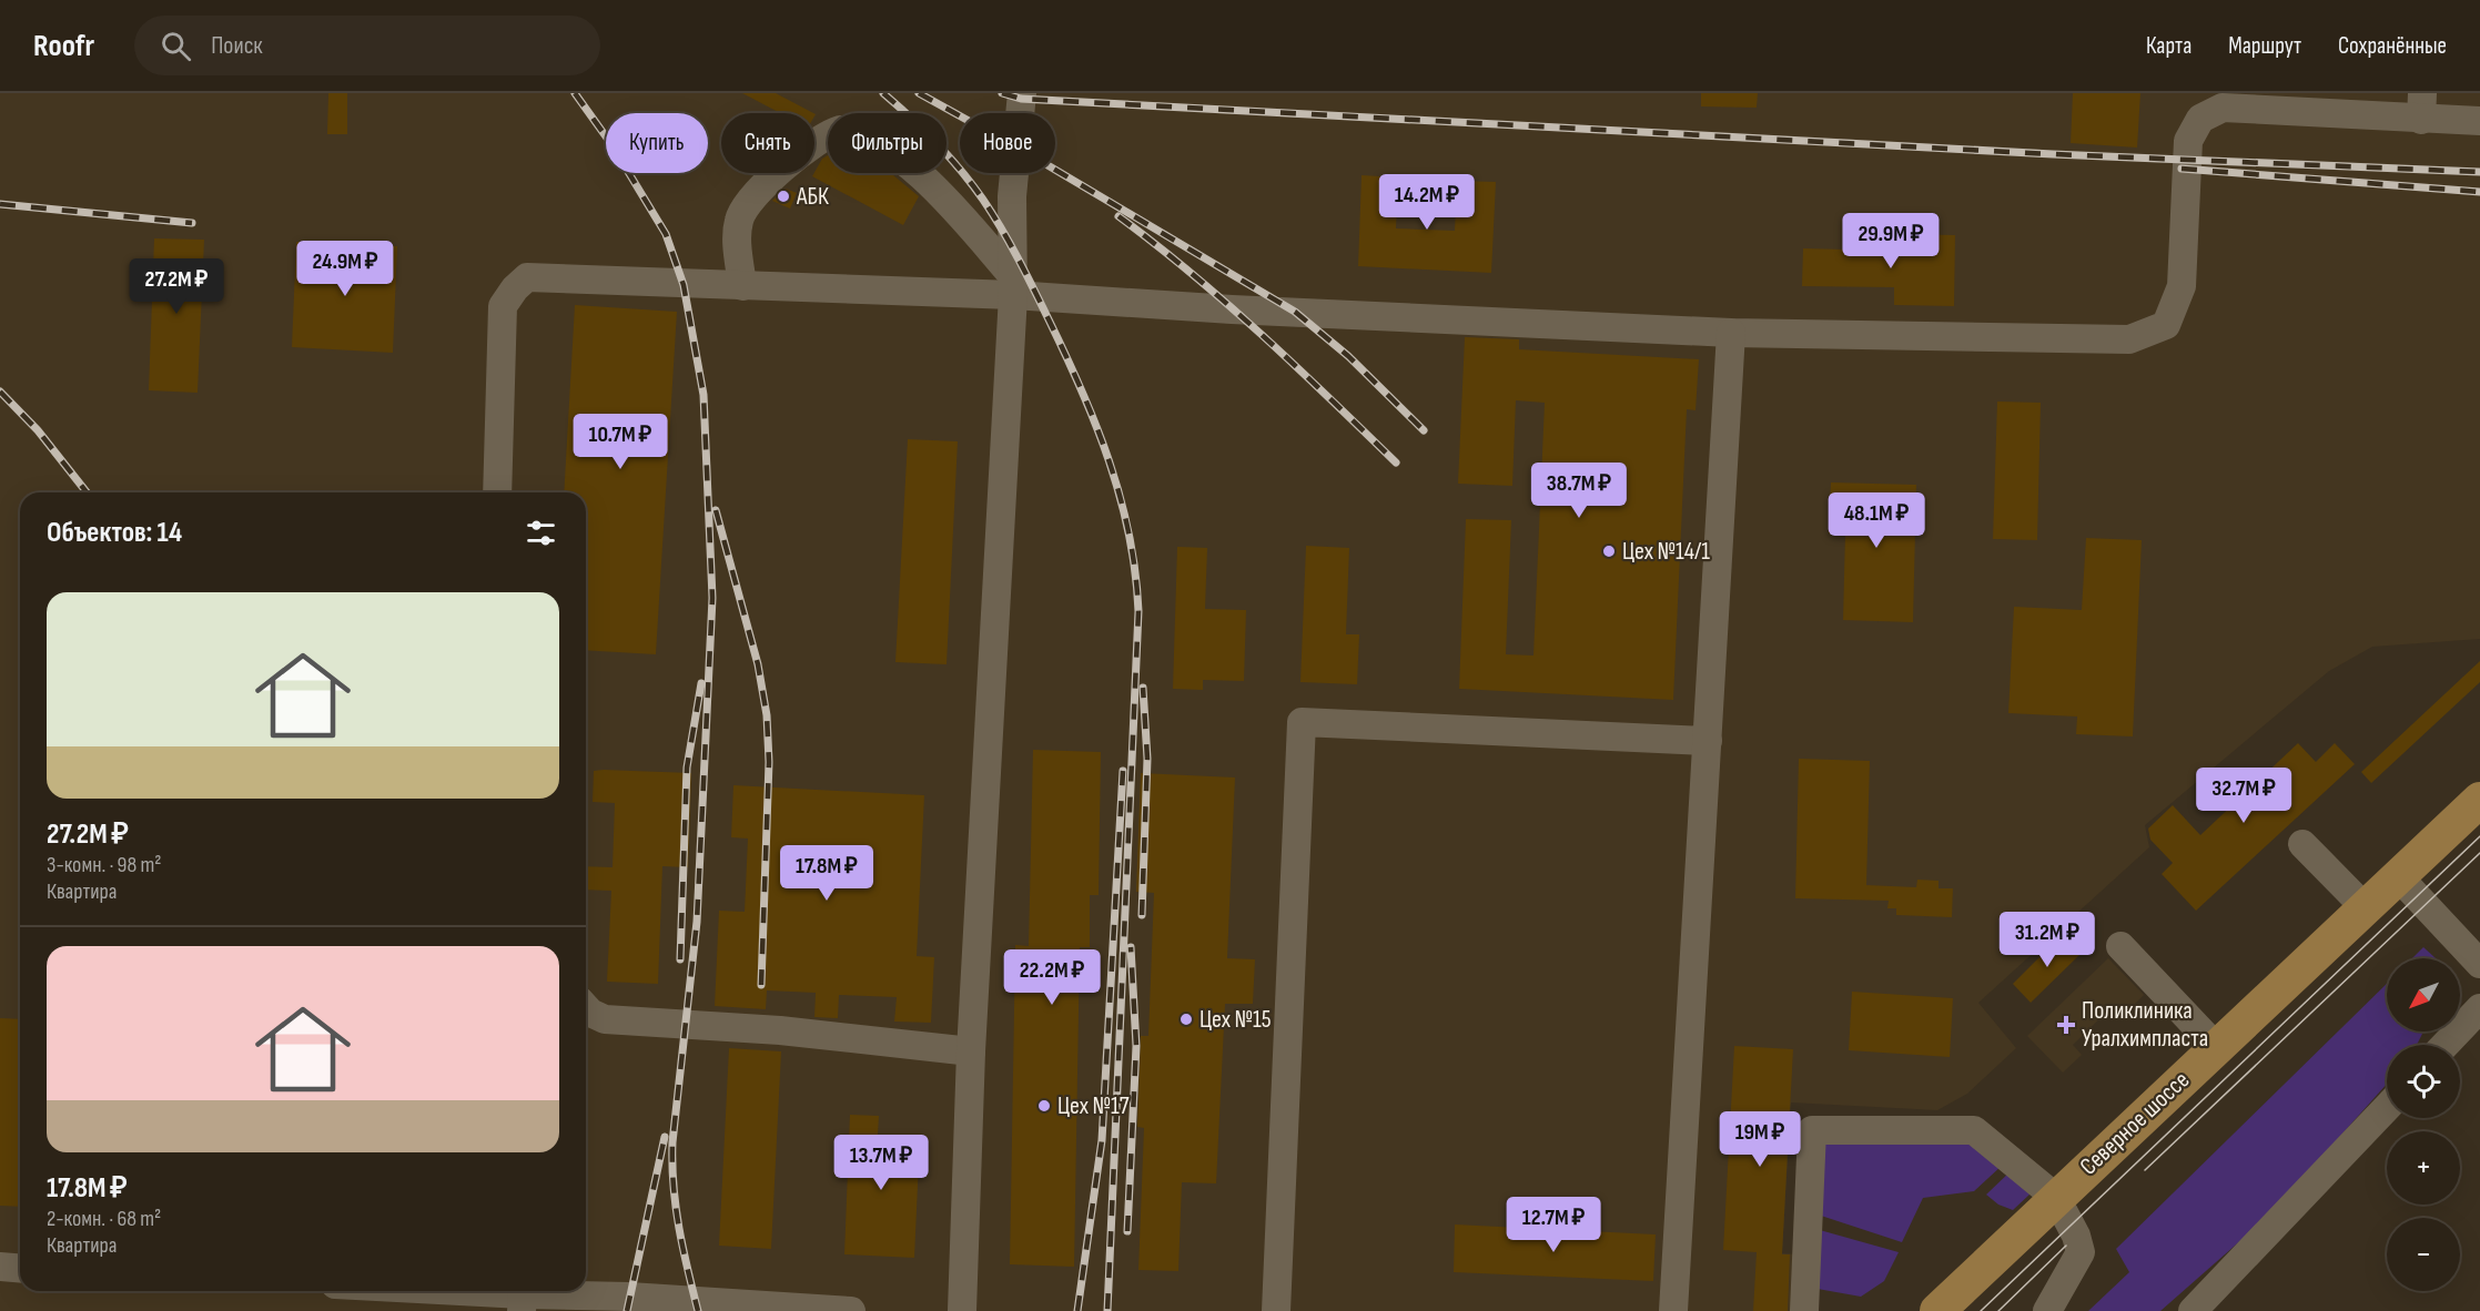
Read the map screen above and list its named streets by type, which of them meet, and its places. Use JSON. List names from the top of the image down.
{
  "streets": {
    "main road": ["Северное шоссе"]
  },
  "places": {
    "other": [
      "АБК",
      "Цех №14/1",
      "Цех №15",
      "Цех №17"
    ],
    "health": ["Поликлиника Уралхимпласта"]
  },
  "north": "bottom left",
  "page": {
    "header": "Roofr",
    "search": "Поиск",
    "nav": ["Карта", "Маршрут", "Сохранённые"],
    "chip": [
      "Купить",
      "Снять",
      "Фильтры",
      "Новое"
    ],
    "price": [
      "14.2M ₽",
      "29.9M ₽",
      "24.9M ₽",
      "27.2M ₽",
      "10.7M ₽",
      "38.7M ₽",
      "48.1M ₽",
      "32.7M ₽",
      "17.8M ₽",
      "31.2M ₽",
      "22.2M ₽",
      "19M ₽",
      "13.7M ₽",
      "12.7M ₽"
    ],
    "heading": "Объектов: 14",
    "list": [
      {
        "name": "27.2M ₽",
        "note": "3-комн. · 98 m² · Квартира"
      },
      {
        "name": "17.8M ₽",
        "note": "2-комн. · 68 m² · Квартира"
      }
    ],
    "map_buttons": ["+", "−"]
  }
}
